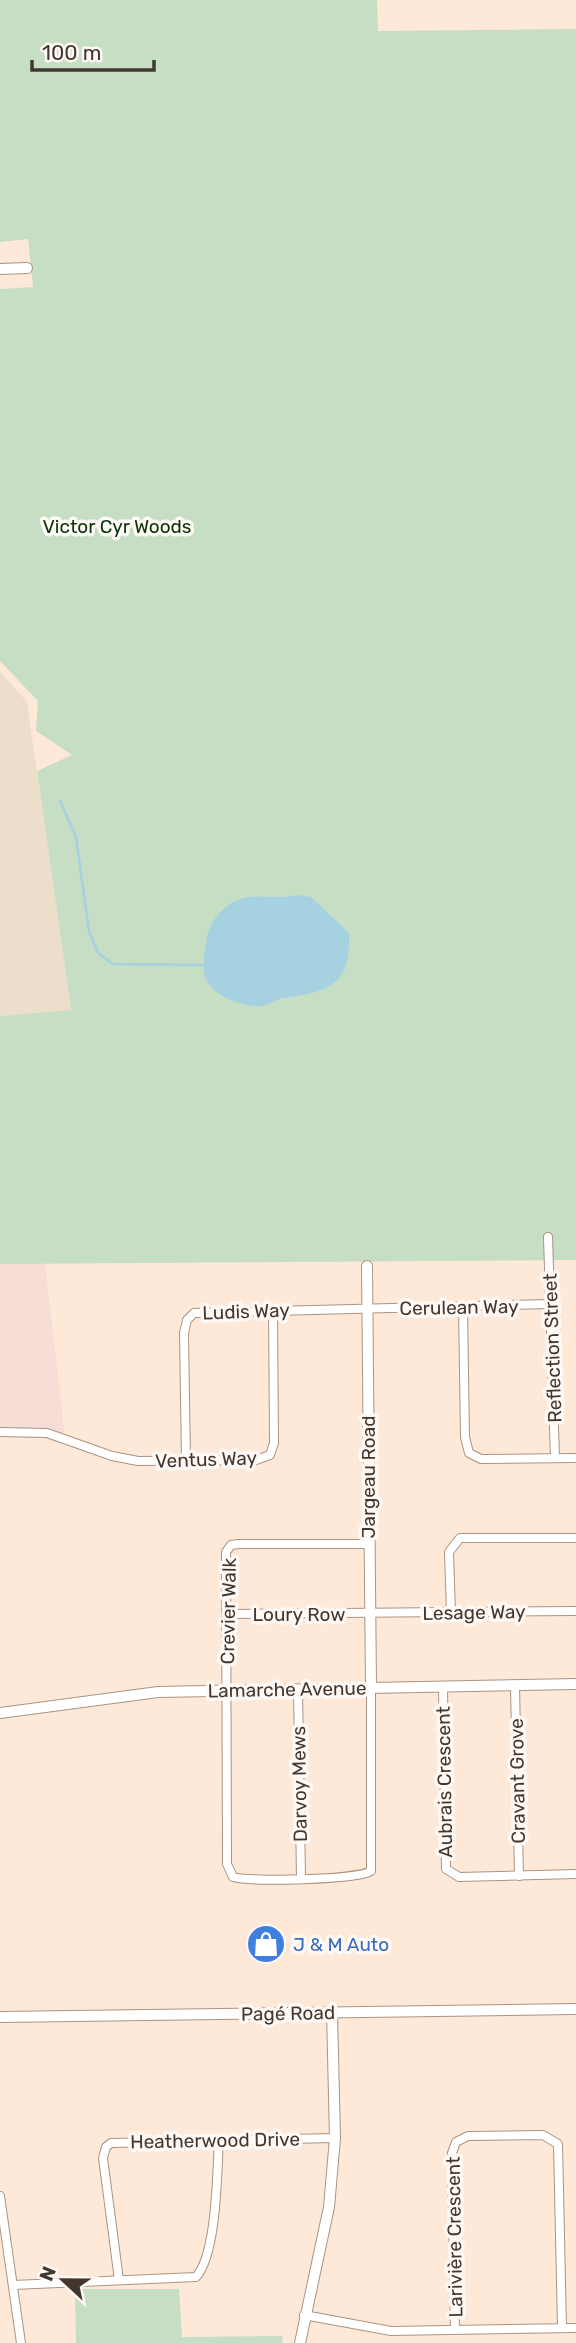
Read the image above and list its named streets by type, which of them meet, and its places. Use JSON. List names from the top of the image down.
{
  "streets": {
    "street": [
      "Cerulean Way",
      "Ludis Way",
      "Reflection Street",
      "Ventus Way",
      "Jargeau Road",
      "Crevier Walk",
      "Lesage Way",
      "Loury Row",
      "Lamarche Avenue",
      "Cravant Grove",
      "Aubrais Crescent",
      "Darvoy Mews",
      "Pagé Road",
      "Heatherwood Drive",
      "Larivière Crescent"
    ]
  },
  "crossings": [
    ["Cerulean Way", "Ludis Way"],
    ["Cerulean Way", "Reflection Street"],
    ["Cerulean Way", "Jargeau Road"],
    ["Ludis Way", "Ventus Way"],
    ["Ludis Way", "Jargeau Road"],
    ["Jargeau Road", "Crevier Walk"],
    ["Jargeau Road", "Lesage Way"],
    ["Jargeau Road", "Loury Row"],
    ["Jargeau Road", "Lamarche Avenue"],
    ["Crevier Walk", "Loury Row"],
    ["Crevier Walk", "Lamarche Avenue"],
    ["Crevier Walk", "Darvoy Mews"],
    ["Lesage Way", "Loury Row"],
    ["Lamarche Avenue", "Cravant Grove"],
    ["Lamarche Avenue", "Aubrais Crescent"],
    ["Lamarche Avenue", "Darvoy Mews"],
    ["Cravant Grove", "Aubrais Crescent"]
  ],
  "parks": ["Victor Cyr Woods"],
  "places": {
    "shop": ["J & M Auto"]
  },
  "scale_bar": "100 m",
  "north": "left"
}
